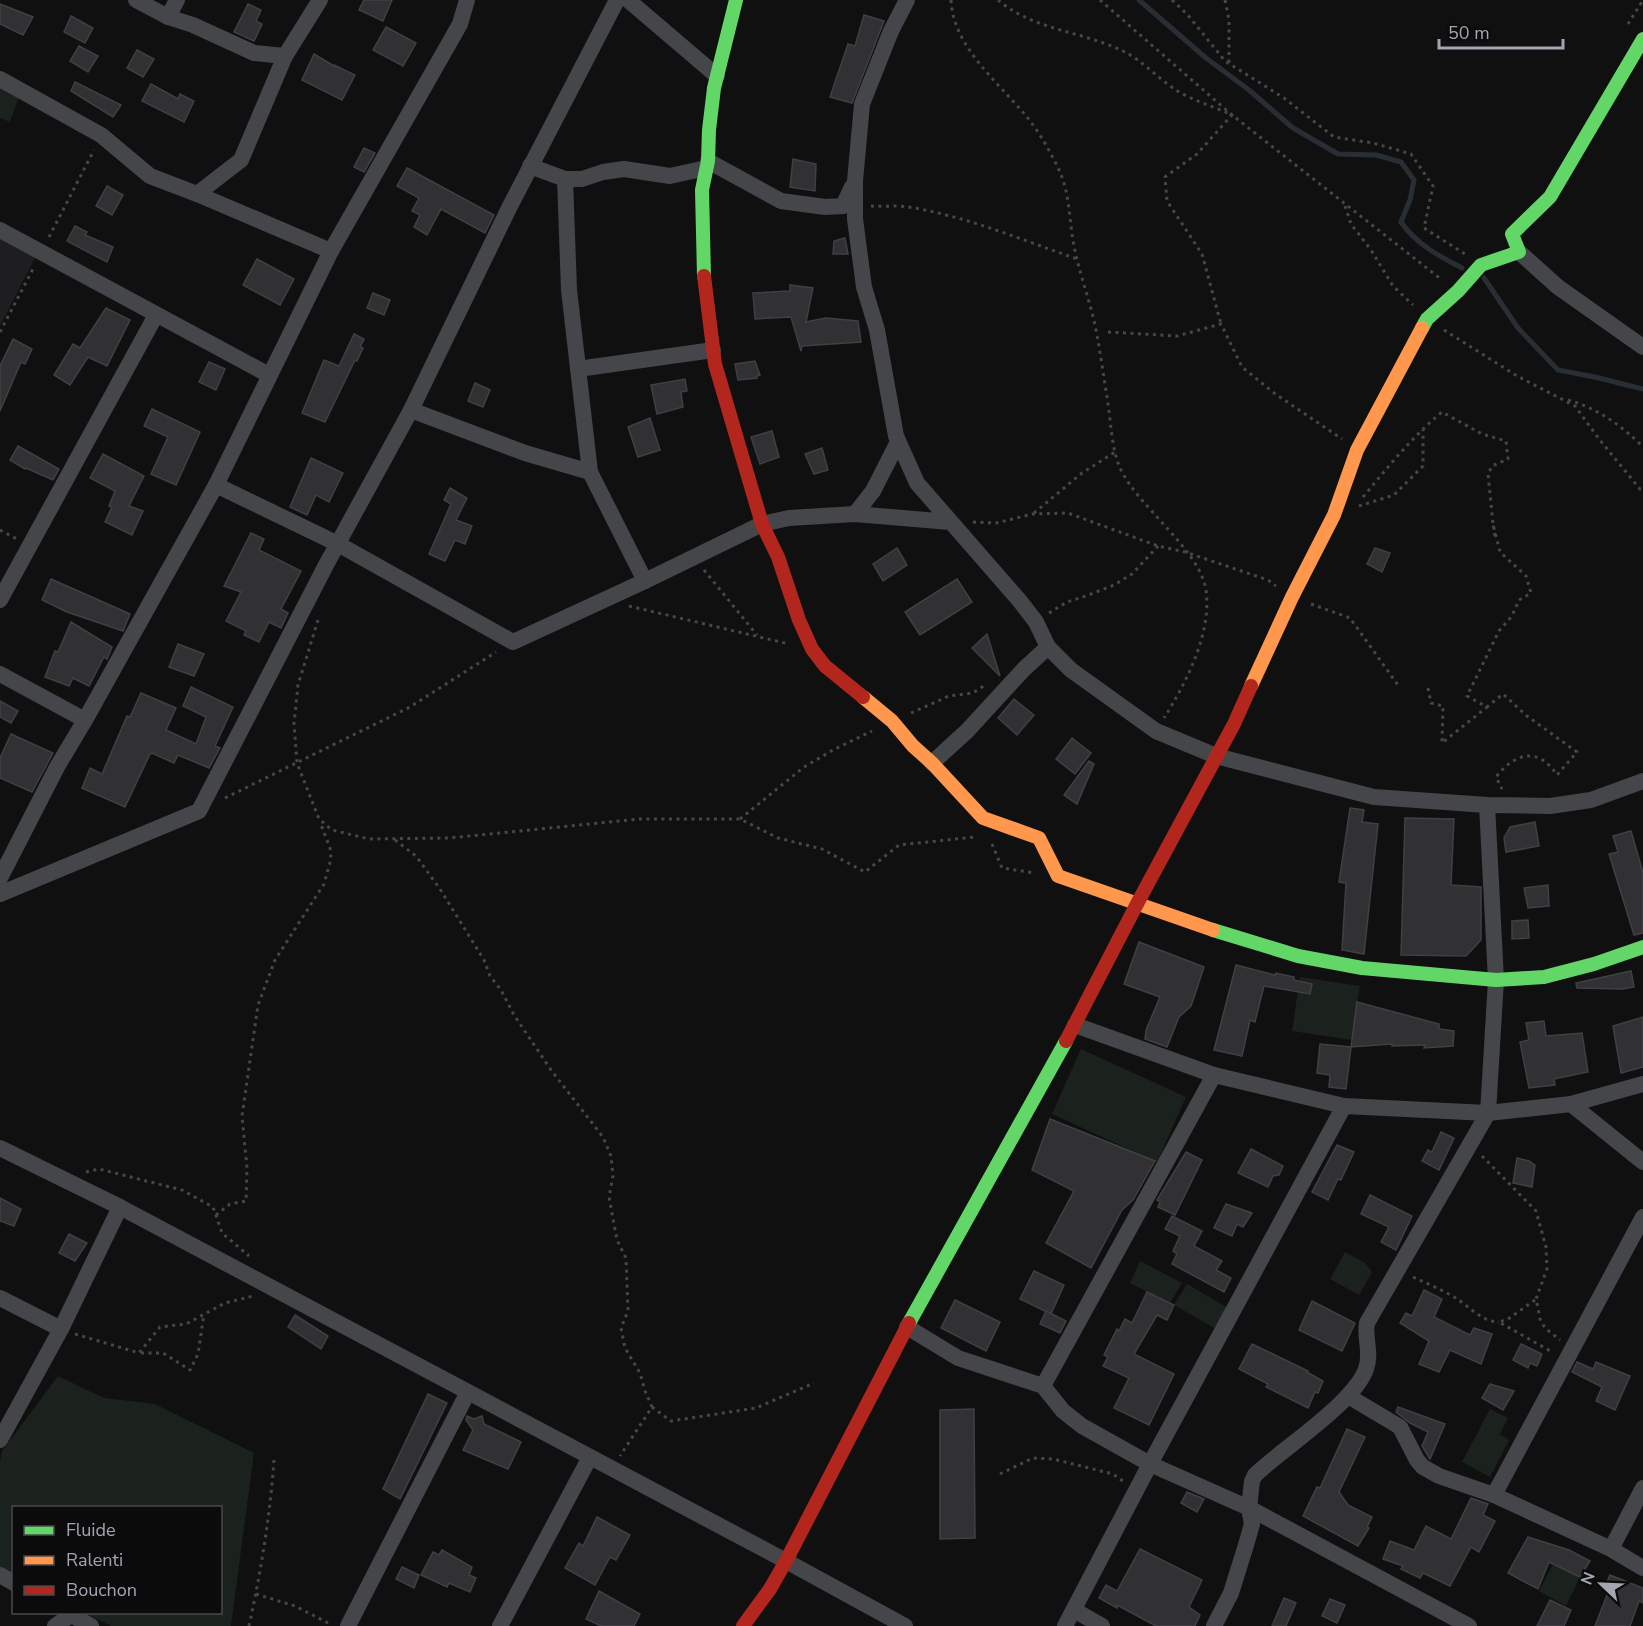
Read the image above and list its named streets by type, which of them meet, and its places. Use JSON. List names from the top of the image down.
{
  "legend": ["Fluide", "Ralenti", "Bouchon"],
  "scale_bar": "50 m",
  "north": "top left"
}
